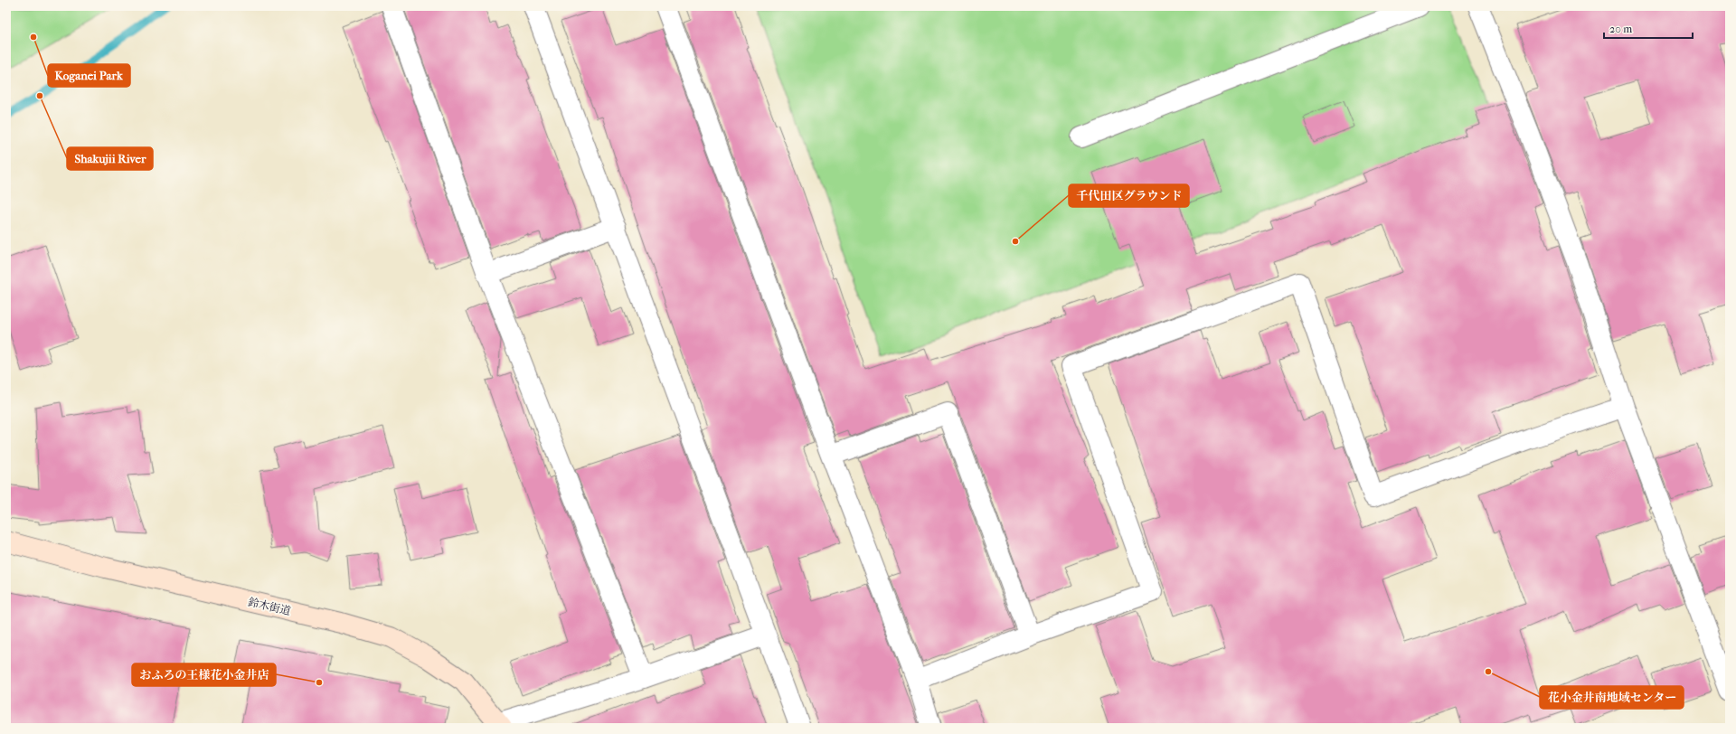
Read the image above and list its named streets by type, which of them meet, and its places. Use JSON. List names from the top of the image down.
{
  "streets": {
    "street": ["鈴木街道"]
  },
  "places": [
    "Koganei Park",
    "Shakujii River",
    "千代田区グラウンド",
    "花小金井南地域センター",
    "おふろの王様花小金井店"
  ],
  "scale_bar": "20 m"
}
